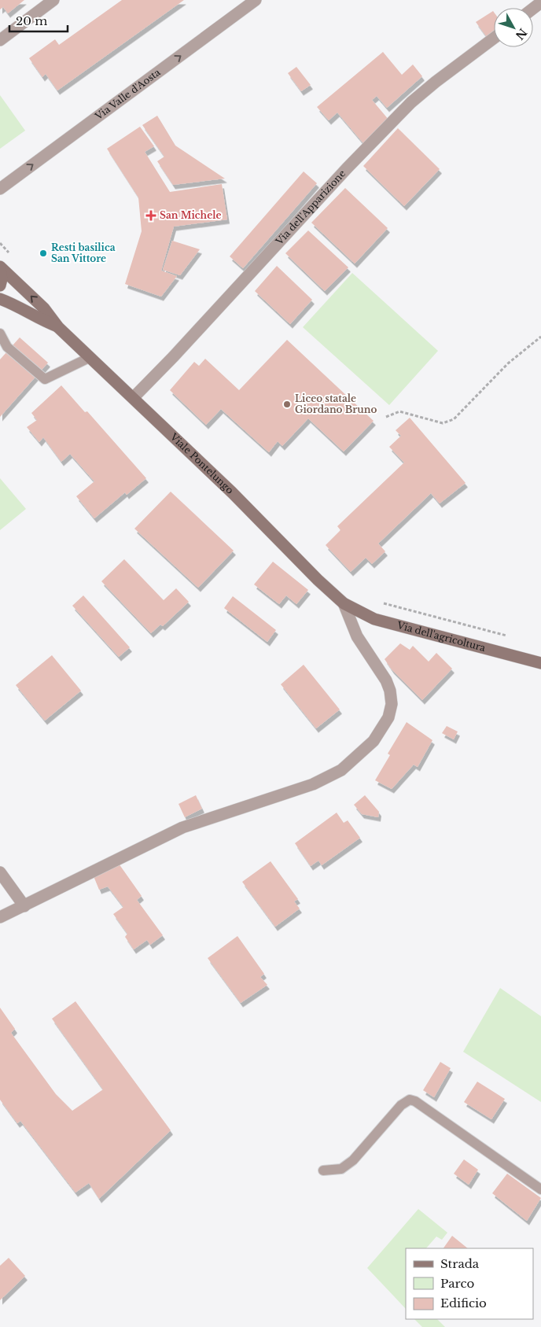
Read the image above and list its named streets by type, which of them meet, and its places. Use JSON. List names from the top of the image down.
{
  "streets": {
    "street": [
      "Via Valle d'Aosta",
      "Via dell'Apparizione",
      "Viale Pontelungo",
      "Via dell'agricoltura"
    ]
  },
  "crossings": [
    ["Via dell'Apparizione", "Viale Pontelungo"],
    ["Viale Pontelungo", "Via dell'agricoltura"]
  ],
  "one_way": ["Via Valle d'Aosta"],
  "places": {
    "health": ["San Michele"],
    "other": ["Resti basilica San Vittore", "Liceo statale Giordano Bruno"]
  },
  "legend": ["Strada", "Parco", "Edificio"],
  "scale_bar": "20 m",
  "north": "bottom right"
}
